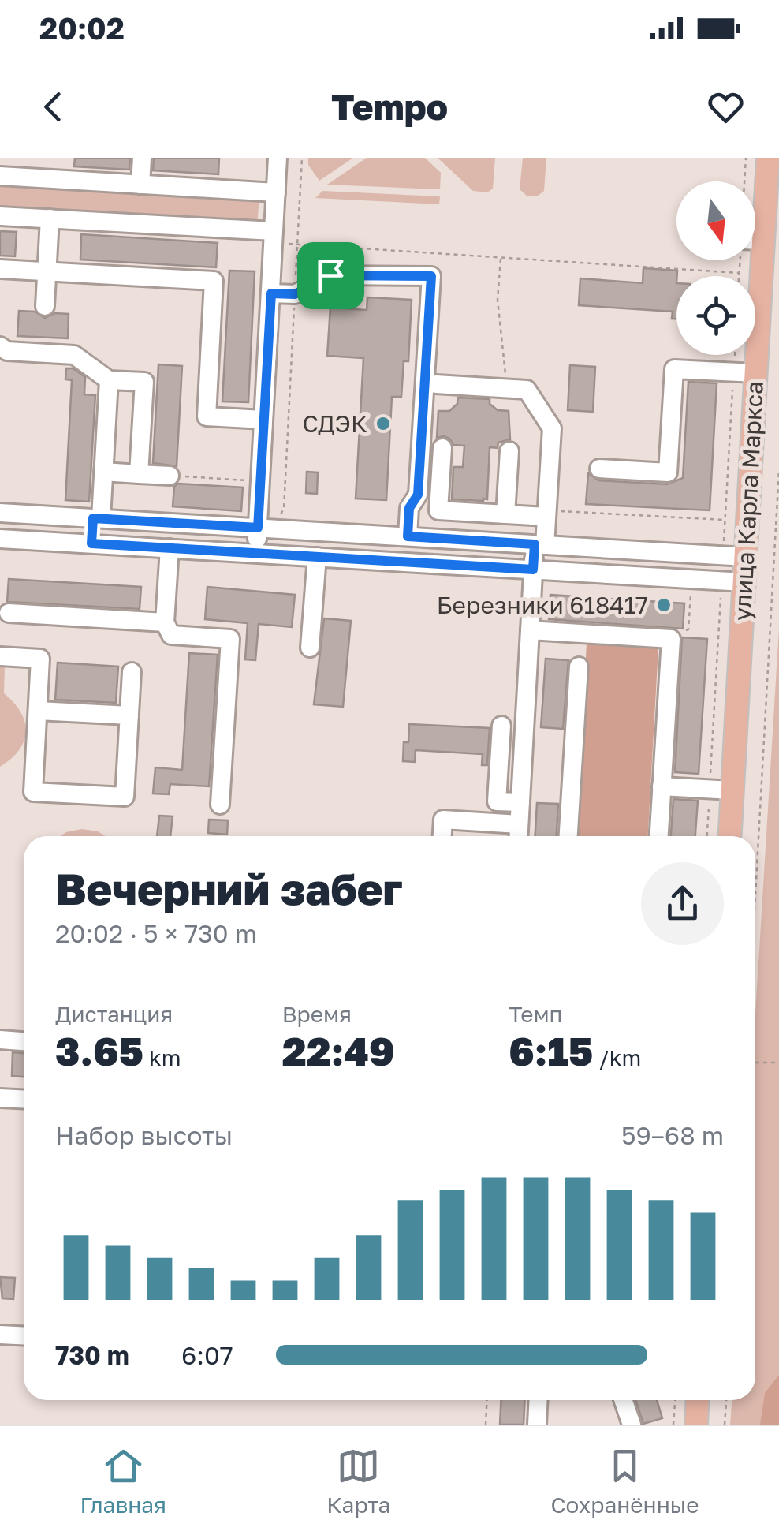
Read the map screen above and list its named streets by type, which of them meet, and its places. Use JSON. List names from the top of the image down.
{
  "streets": {
    "main road": ["улица Карла Маркса"]
  },
  "places": ["СДЭК", "Березники 618417"],
  "north": "bottom",
  "page": {
    "status": "20:02",
    "header": "Tempo",
    "heading": ["Вечерний забег", "20:02 · 5 × 730 m"],
    "stats": [
      ["Дистанция", "3.65 km"],
      ["Время", "22:49"],
      ["Темп", "6:15 /km"]
    ],
    "chart": ["Набор высоты", "59–68 m"],
    "list": [
      {
        "name": "730 m",
        "note": "6:07"
      }
    ],
    "tabs": ["Главная", "Карта", "Сохранённые"]
  }
}
